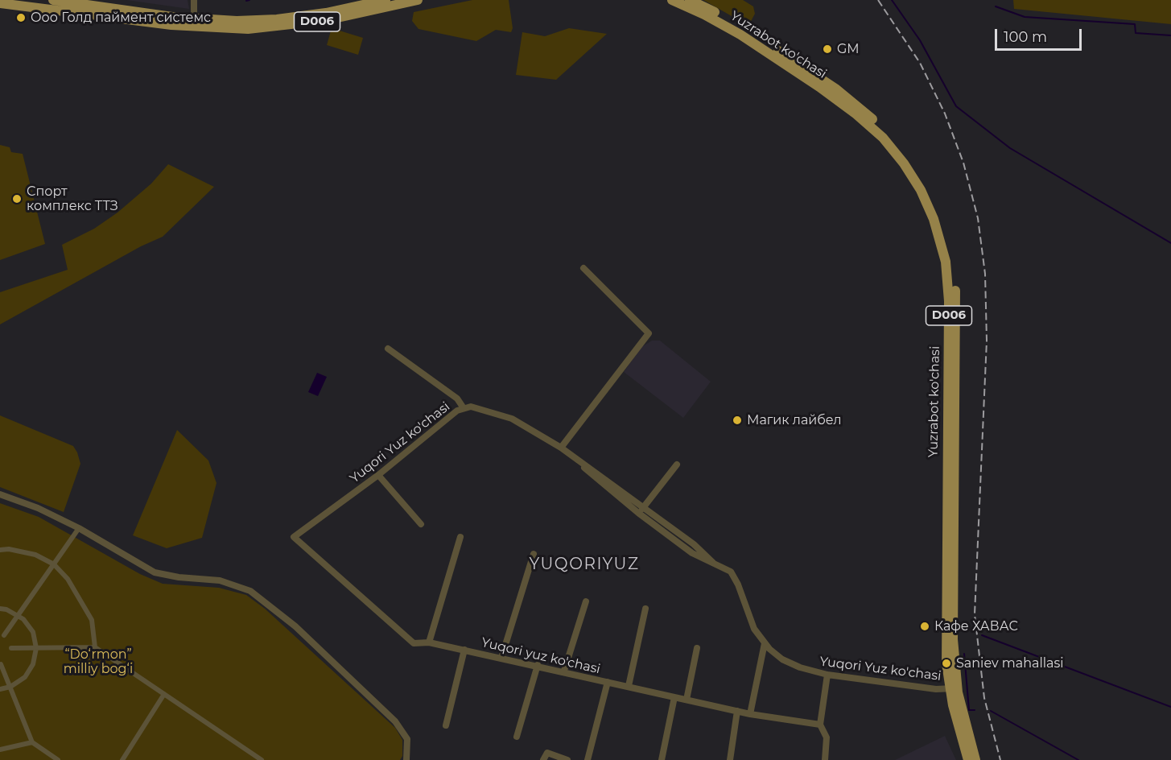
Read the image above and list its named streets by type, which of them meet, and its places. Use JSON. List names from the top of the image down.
{
  "streets": {
    "main road": ["D006", "Yuzrabot ko'chasi"],
    "street": ["Yuqori Yuz ko'chasi", "Yuqori yuz ko'chasi"]
  },
  "crossings": [
    ["Yuzrabot ko'chasi", "Yuqori Yuz ko'chasi"],
    ["Yuqori Yuz ko'chasi", "Yuqori yuz ko'chasi"]
  ],
  "districts": ["YUQORIYUZ"],
  "parks": ["“Do‘rmon” milliy bog‘i"],
  "places": [
    "Ооо Голд паймент системс",
    "GM",
    "Спорт комплекс ТТЗ",
    "Магик лайбел",
    "Кафе ХАВАС",
    "Saniev mahallasi"
  ],
  "scale_bar": "100 m"
}
